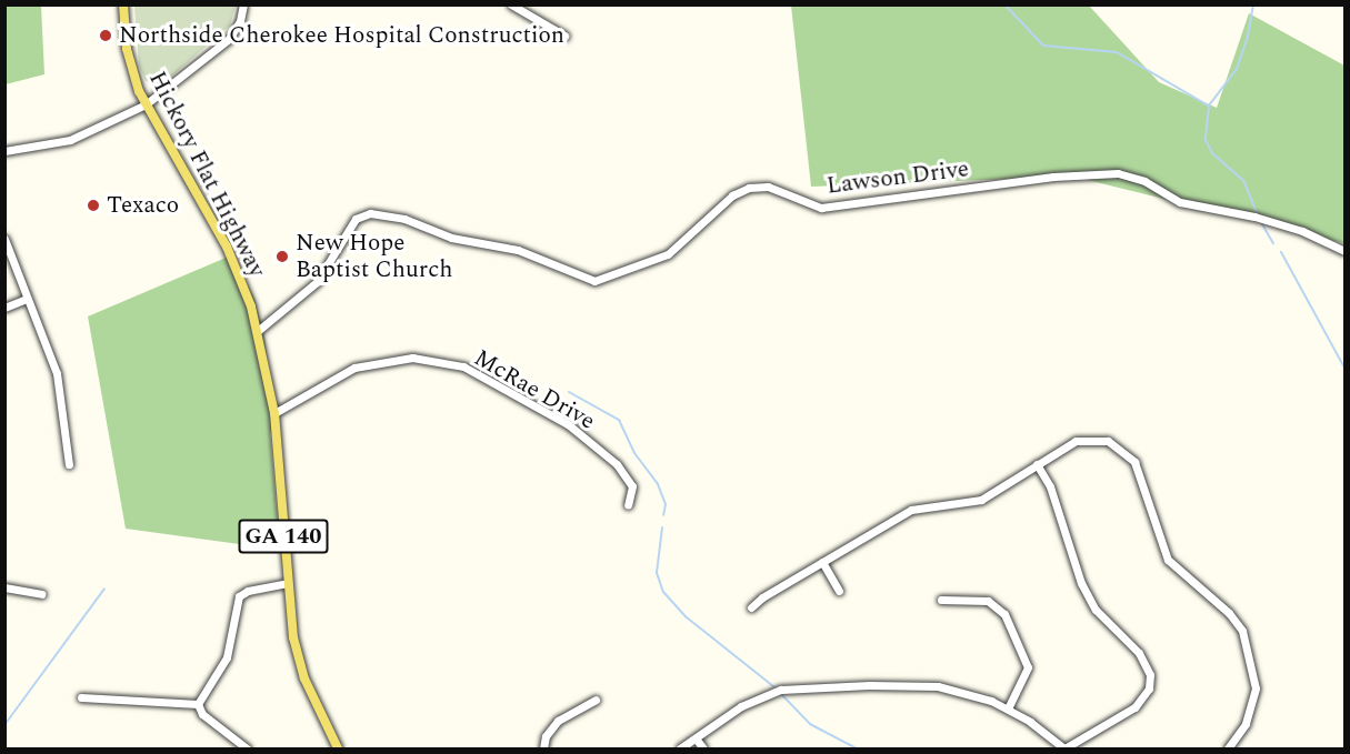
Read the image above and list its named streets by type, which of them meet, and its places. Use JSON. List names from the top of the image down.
{
  "streets": {
    "main road": ["Hickory Flat Highway", "GA 140"],
    "street": ["Lawson Drive", "McRae Drive"]
  },
  "crossings": [
    ["Hickory Flat Highway", "Lawson Drive"],
    ["Hickory Flat Highway", "McRae Drive"]
  ],
  "places": ["Northside Cherokee Hospital Construction", "Texaco", "New Hope Baptist Church"]
}
